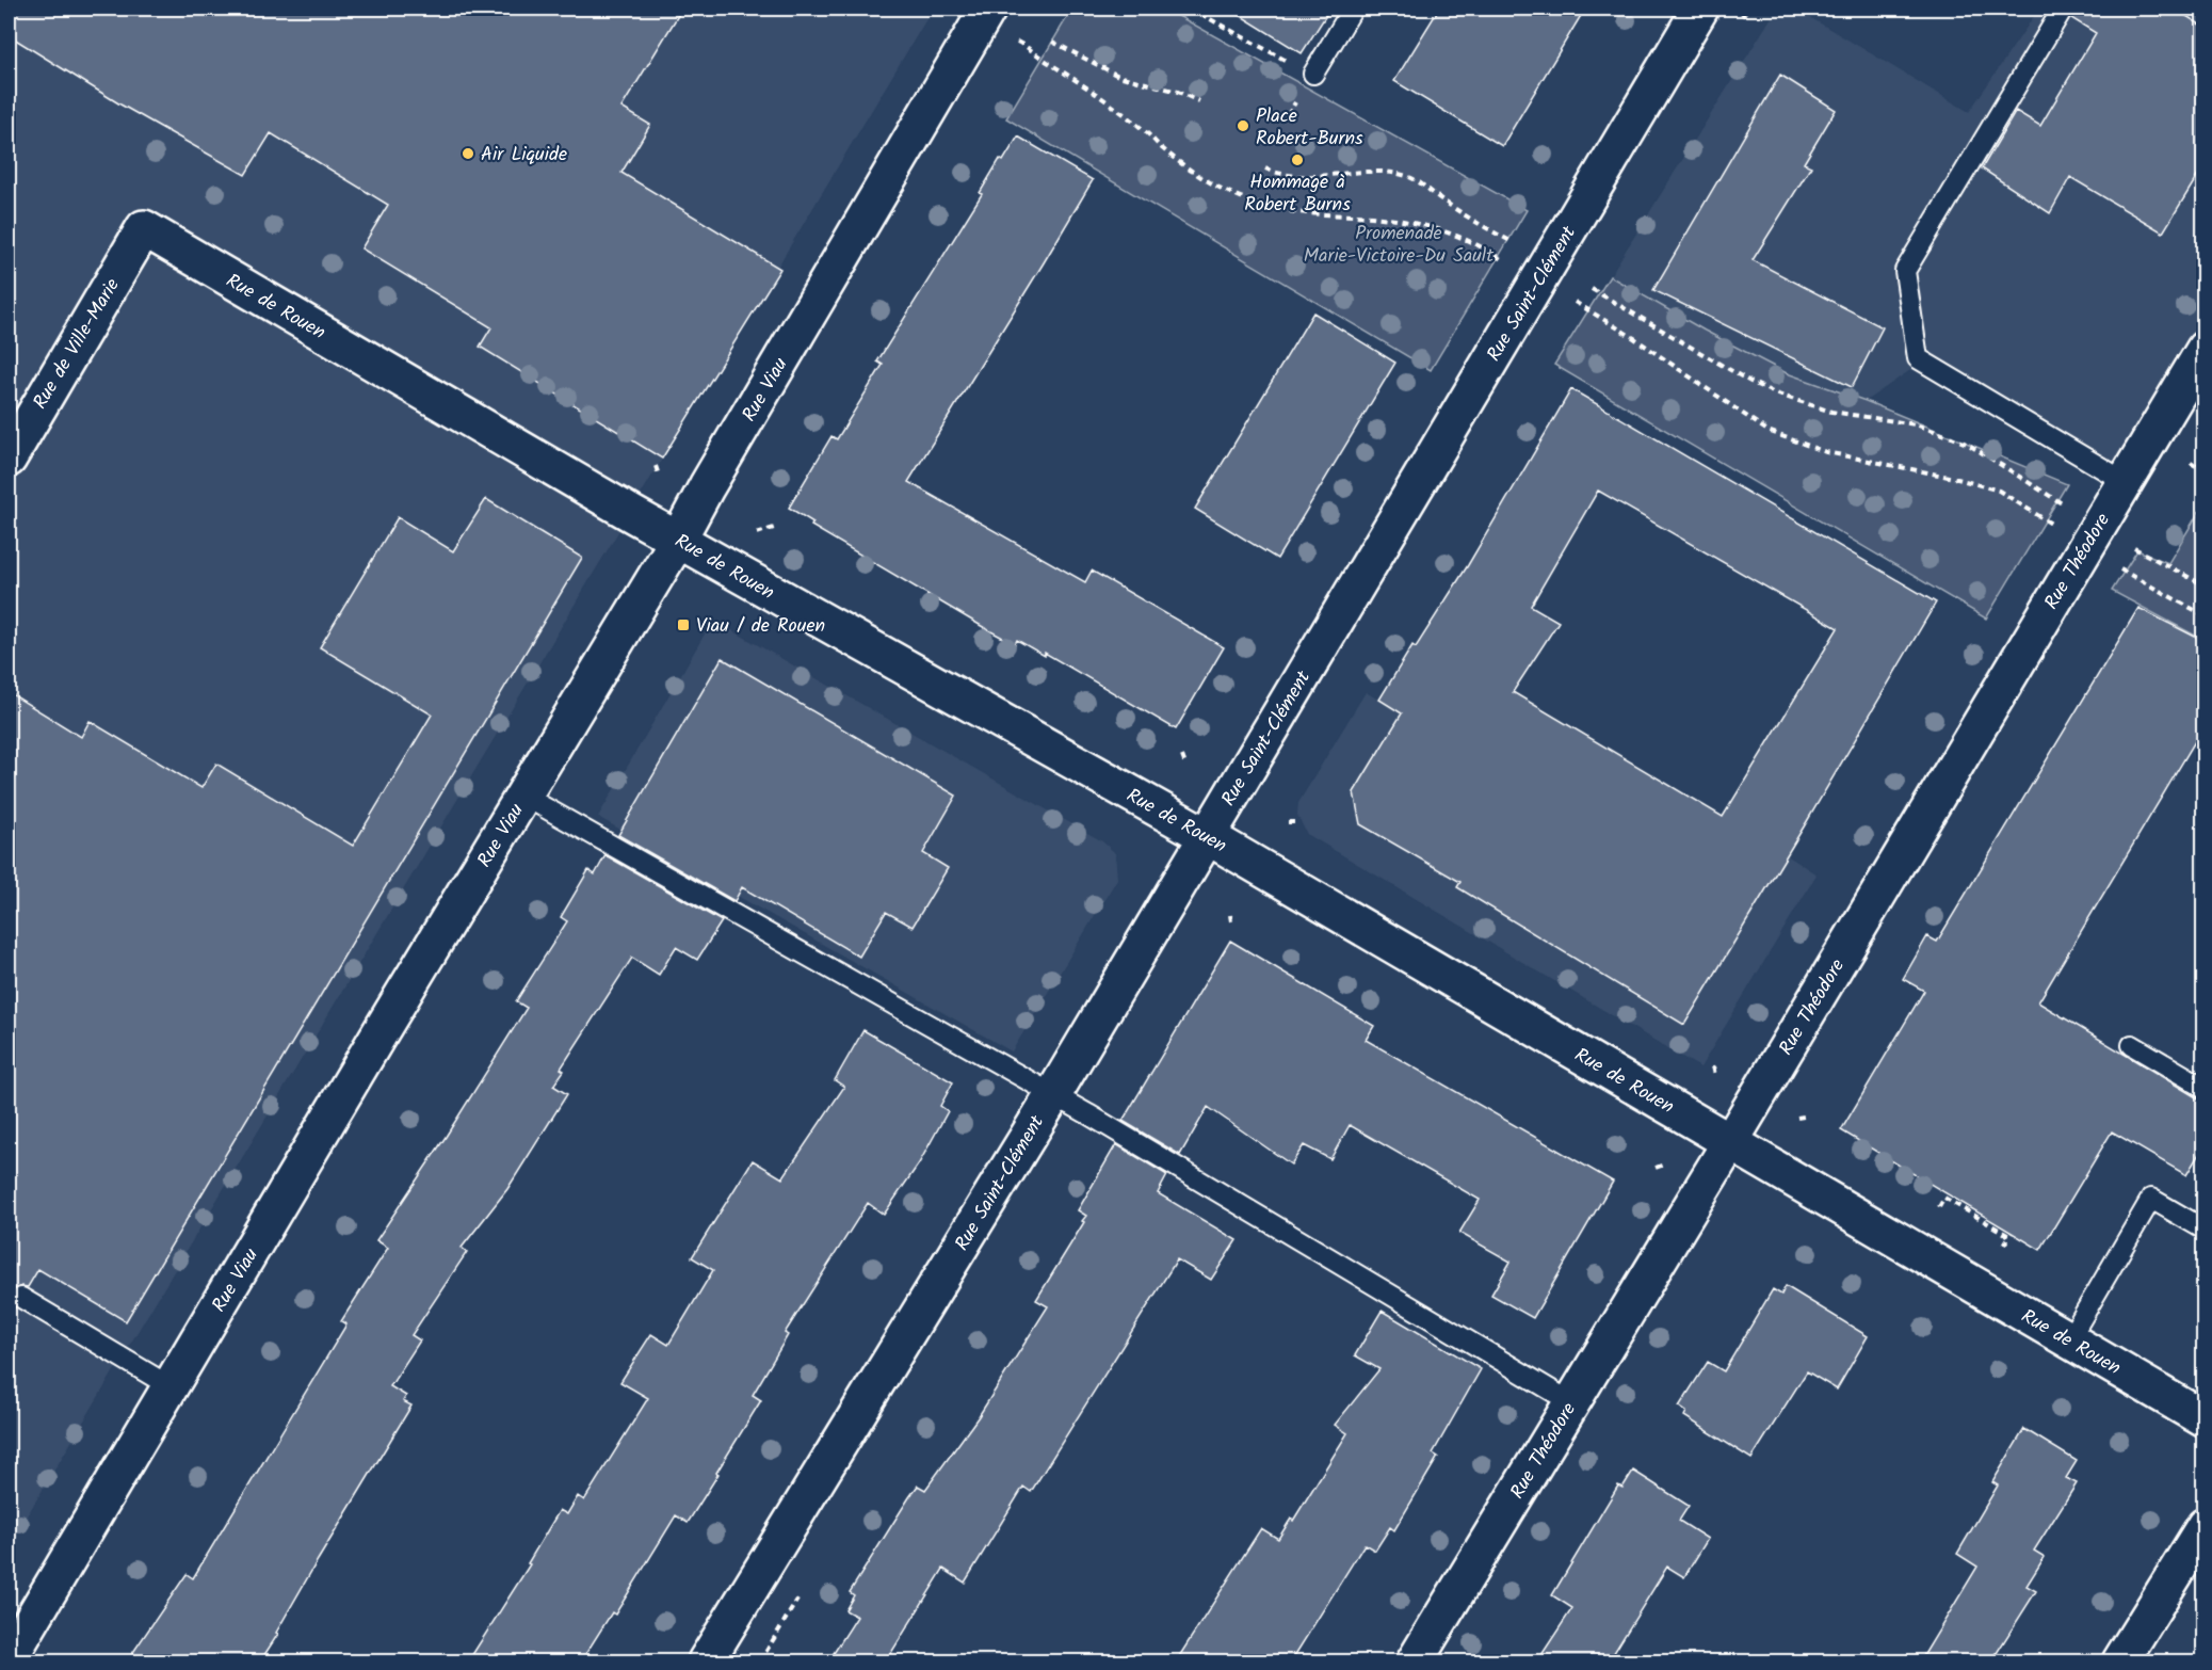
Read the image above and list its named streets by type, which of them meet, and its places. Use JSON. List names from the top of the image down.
{
  "streets": {
    "street": [
      "Rue Saint-Clément",
      "Rue de Rouen",
      "Rue de Ville-Marie",
      "Rue Viau",
      "Rue Théodore"
    ]
  },
  "crossings": [
    ["Rue Saint-Clément", "Rue de Rouen"],
    ["Rue de Rouen", "Rue de Ville-Marie"],
    ["Rue de Rouen", "Rue Viau"],
    ["Rue de Rouen", "Rue Théodore"]
  ],
  "parks": ["Promenade Marie-Victoire-Du Sault"],
  "places": {
    "other": ["Place Robert-Burns", "Air Liquide", "Hommage à Robert Burns"],
    "transit": ["Viau / de Rouen"]
  }
}
